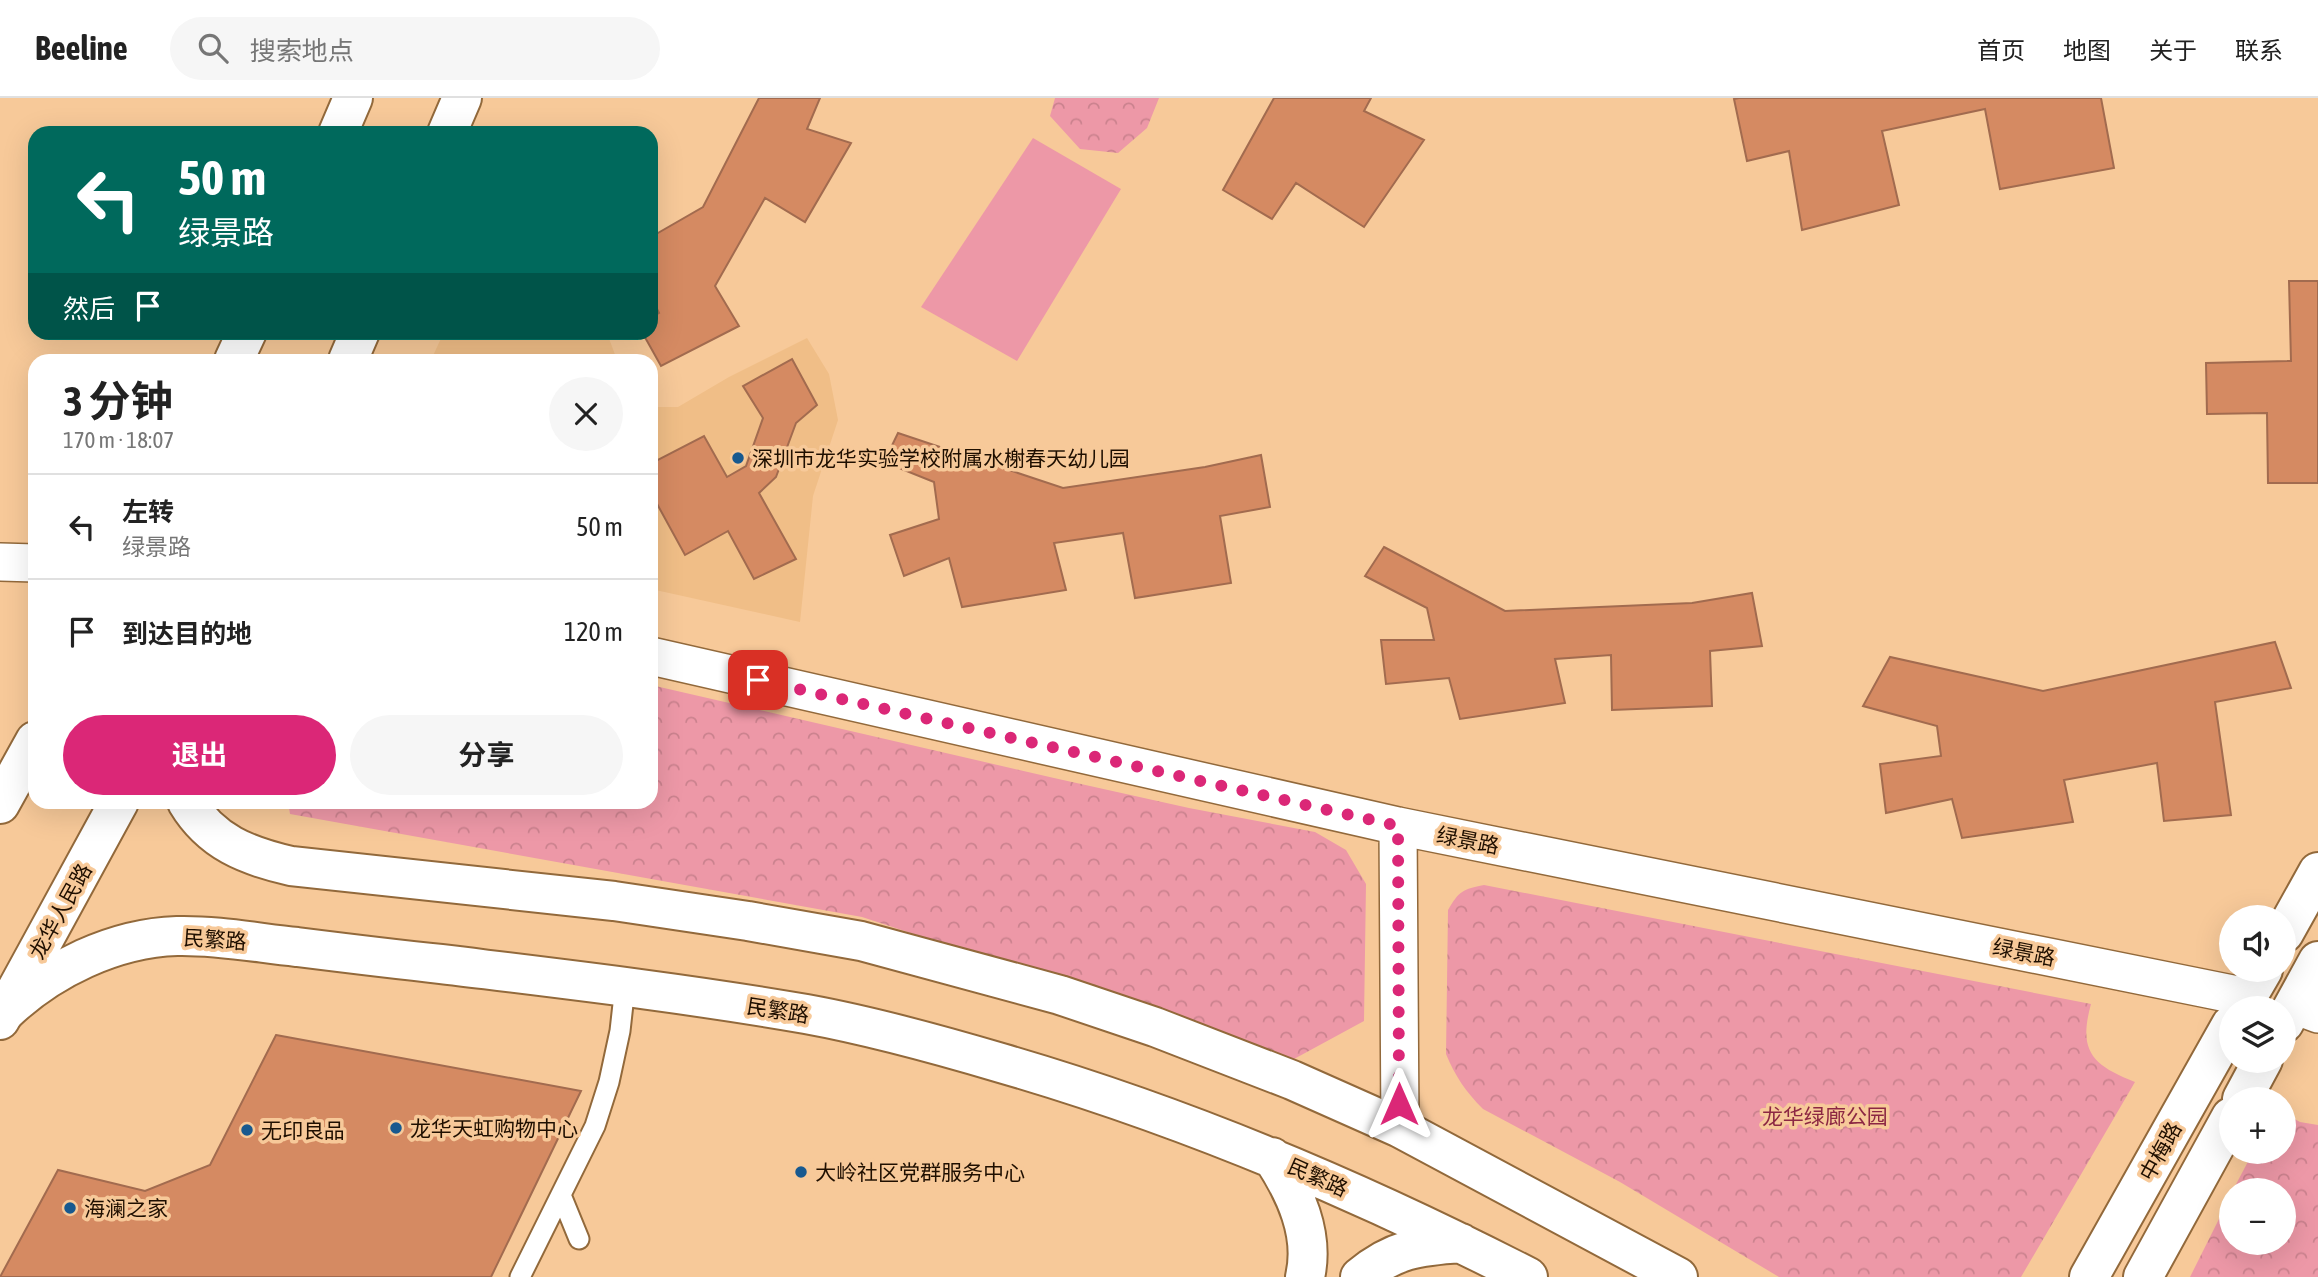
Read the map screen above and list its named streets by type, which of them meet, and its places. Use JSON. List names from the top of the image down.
{
  "streets": {
    "main road": ["龙华人民路", "民繁路", "中梅路"],
    "street": ["绿景路"]
  },
  "crossings": [
    ["龙华人民路", "民繁路"]
  ],
  "parks": ["龙华绿廊公园"],
  "places": [
    "深圳市龙华实验学校附属水榭春天幼儿园",
    "龙华天虹购物中心",
    "无印良品",
    "大岭社区党群服务中心",
    "海澜之家"
  ],
  "page": {
    "header": "Beeline",
    "search": "搜索地点",
    "nav": [
      "首页",
      "地图",
      "关于",
      "联系"
    ],
    "turn": ["50 m", "绿景路"],
    "then": "然后",
    "heading": ["3 分钟", "170 m · 18:07"],
    "list": [
      {
        "name": "左转",
        "note": "绿景路",
        "value": "50 m"
      },
      {
        "name": "到达目的地",
        "value": "120 m"
      }
    ],
    "buttons": ["退出", "分享"],
    "map_buttons": ["+", "−"]
  }
}
